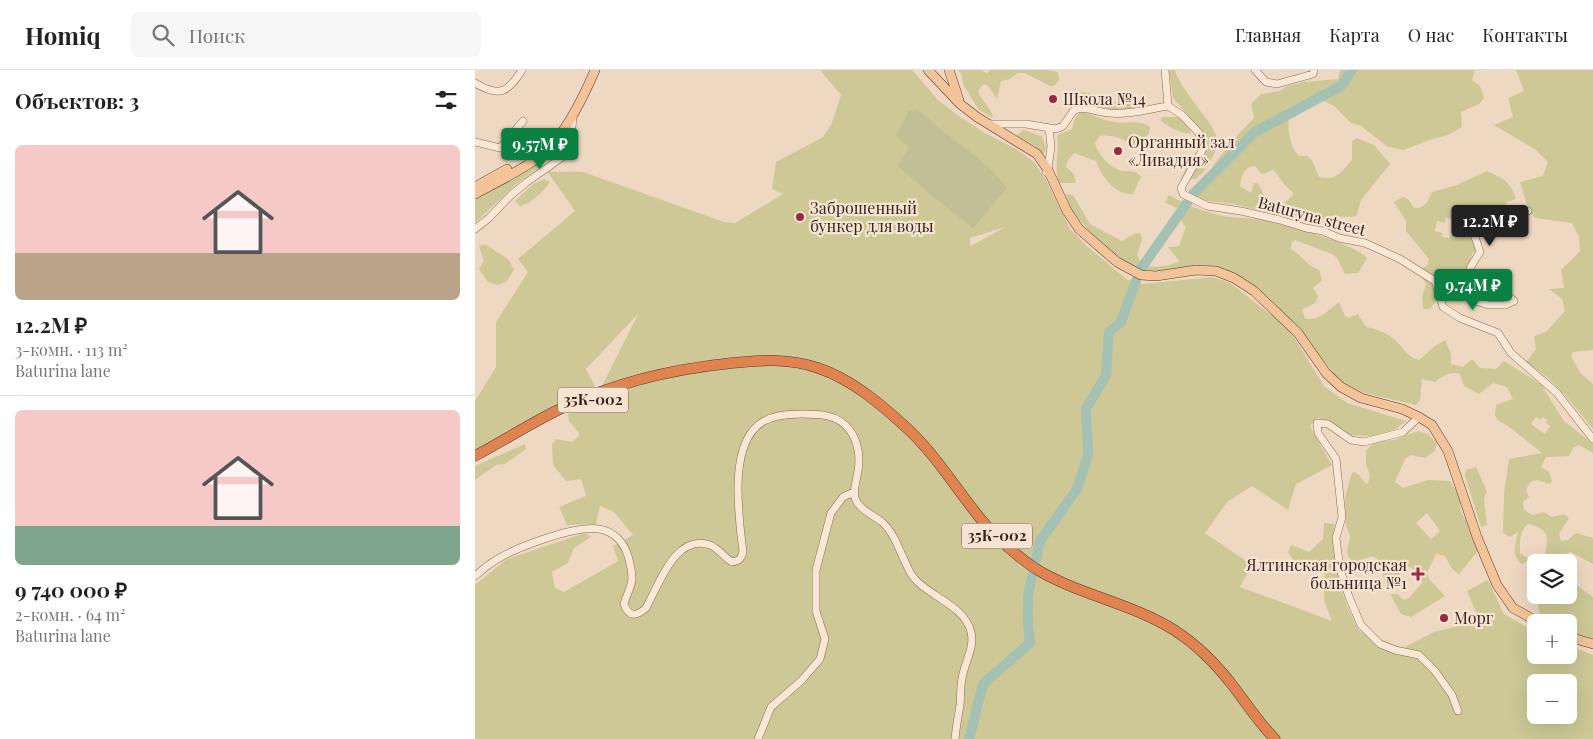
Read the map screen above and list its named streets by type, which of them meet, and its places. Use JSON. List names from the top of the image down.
{
  "streets": {
    "highway": ["35К-002"],
    "street": ["Baturyna street"]
  },
  "places": {
    "other": [
      "Школа №14",
      "Органный зал «Ливадия»",
      "Заброшенный бункер для воды",
      "Морг"
    ],
    "health": ["Ялтинская городская больница №1"]
  },
  "page": {
    "header": "Homiq",
    "search": "Поиск",
    "nav": [
      "Главная",
      "Карта",
      "О нас",
      "Контакты"
    ],
    "heading": "Объектов: 3",
    "price": ["9.57M ₽", "12.2M ₽", "9.74M ₽"],
    "list": [
      {
        "name": "12.2M ₽",
        "note": "3-комн. · 113 m² · Baturina lane"
      },
      {
        "name": "9 740 000 ₽",
        "note": "2-комн. · 64 m² · Baturina lane"
      }
    ],
    "map_buttons": ["+", "−"]
  }
}
